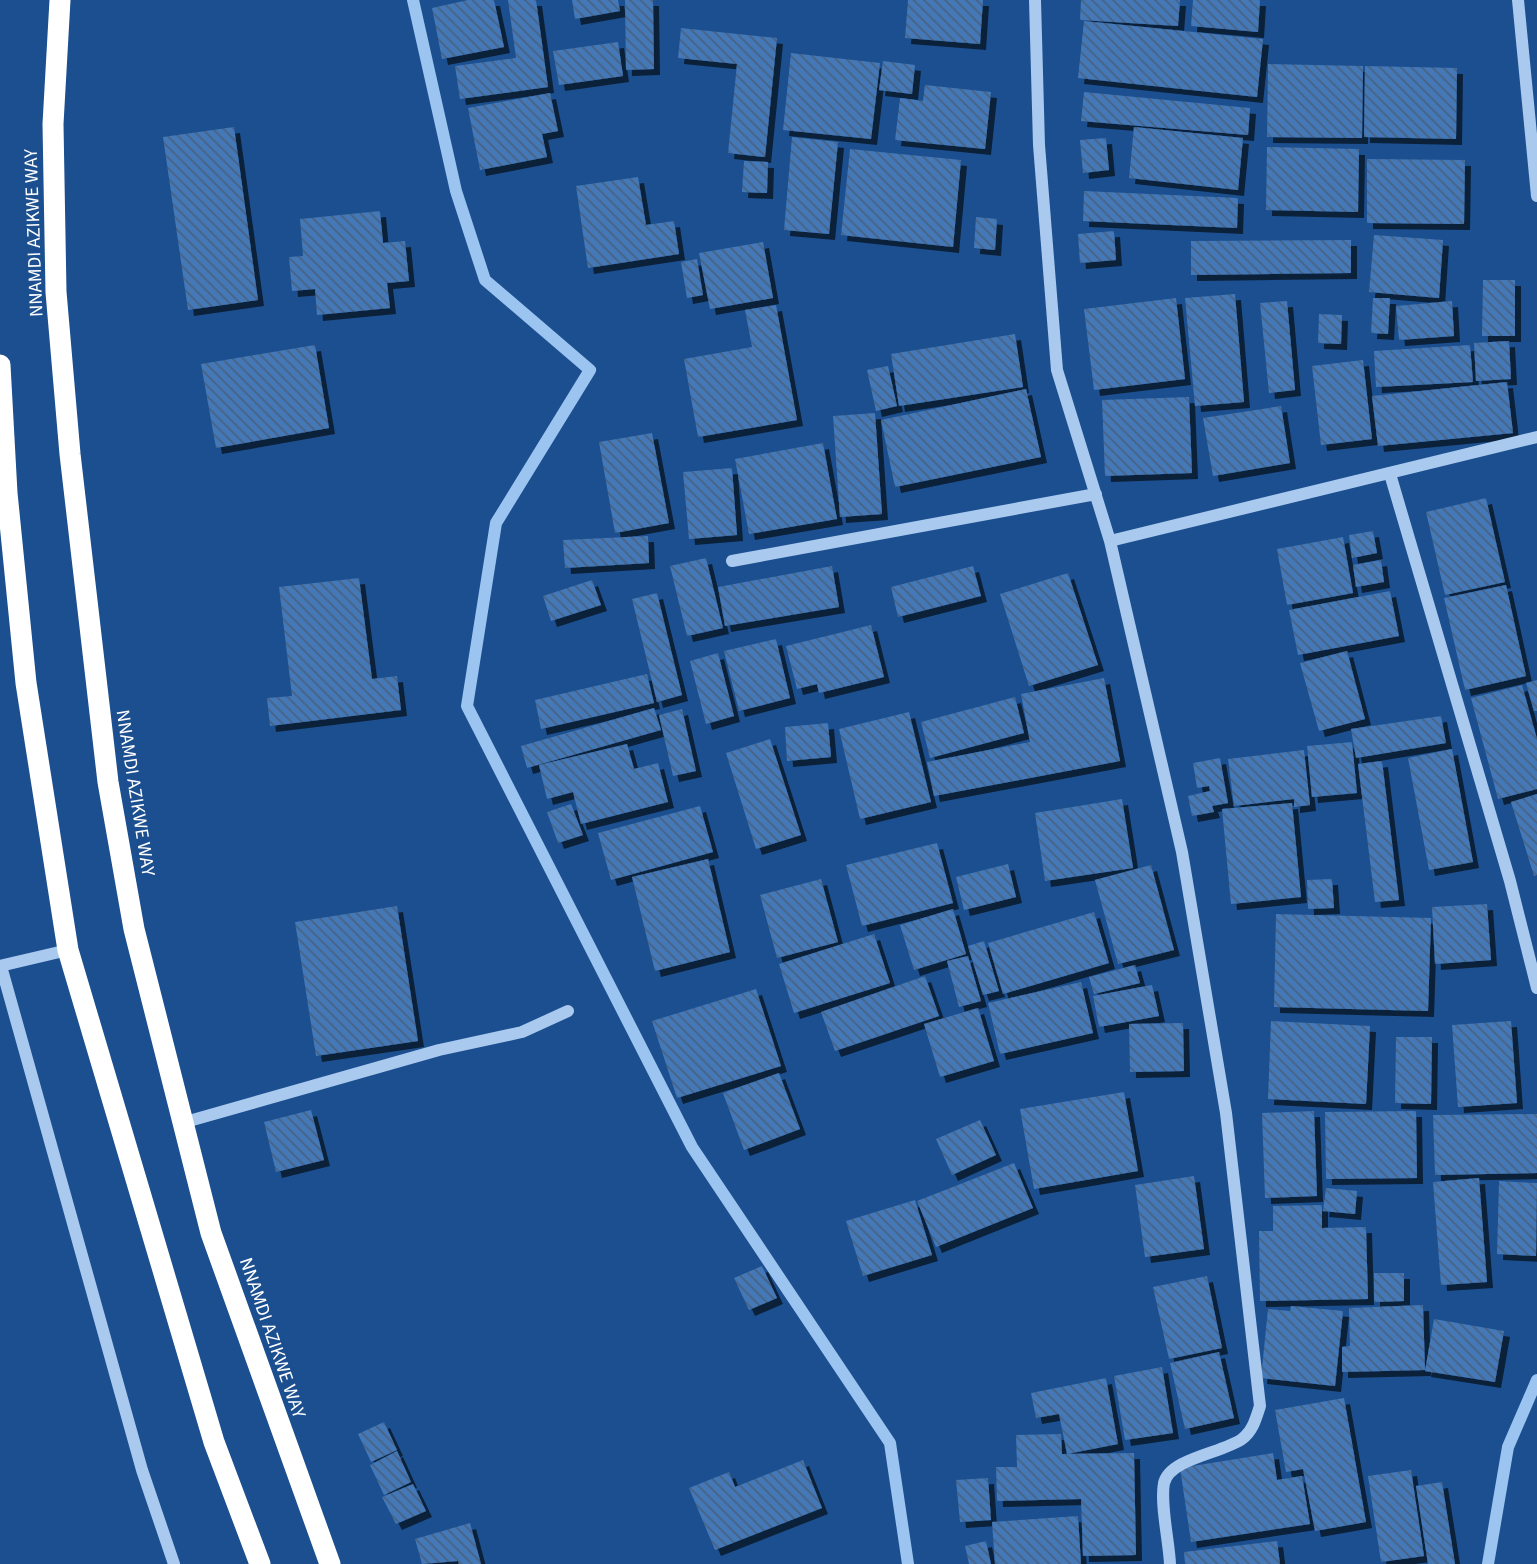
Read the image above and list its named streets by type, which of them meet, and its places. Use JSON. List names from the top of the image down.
{
  "streets": {
    "highway": ["NNAMDI AZIKWE WAY"]
  }
}
